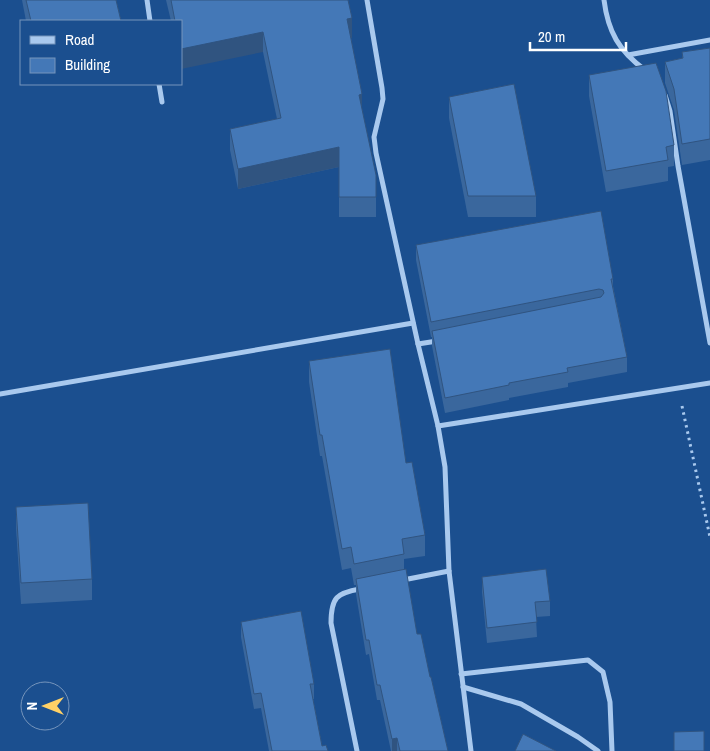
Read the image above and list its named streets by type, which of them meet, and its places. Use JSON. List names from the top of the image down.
{
  "legend": ["Road", "Building"],
  "scale_bar": "20 m",
  "north": "left"
}
